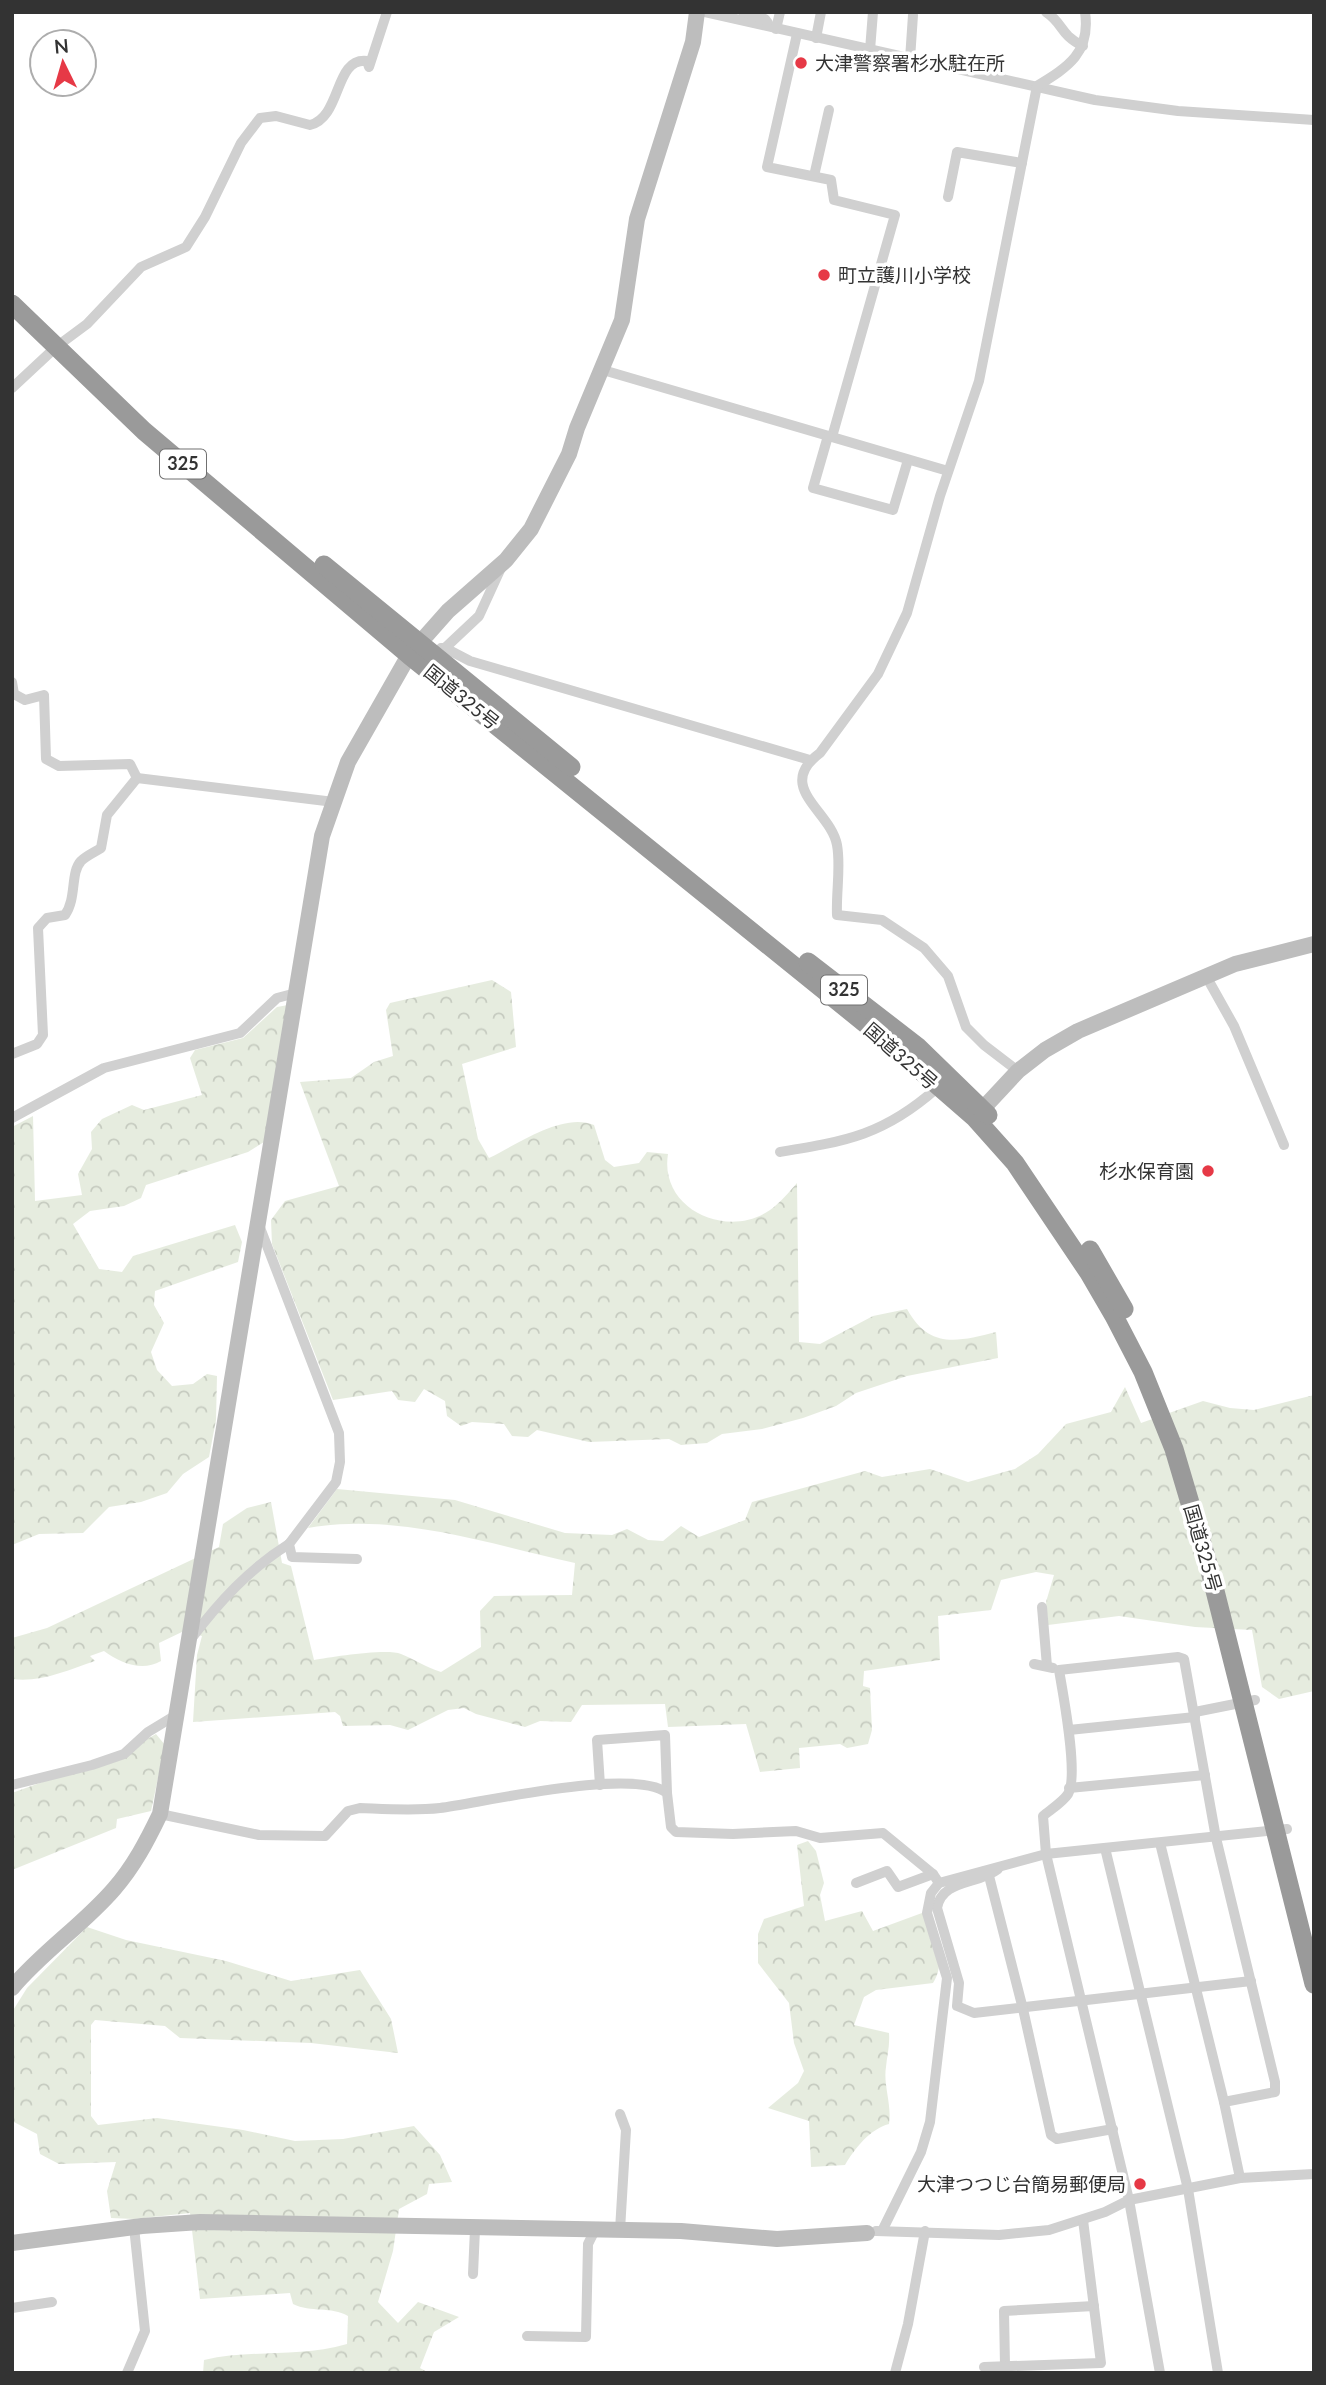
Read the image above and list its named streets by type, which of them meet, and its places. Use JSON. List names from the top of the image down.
{
  "streets": {
    "highway": ["325", "国道325号"]
  },
  "places": [
    "大津警察署杉水駐在所",
    "町立護川小学校",
    "杉水保育園",
    "大津つつじ台簡易郵便局"
  ],
  "north": "top"
}
